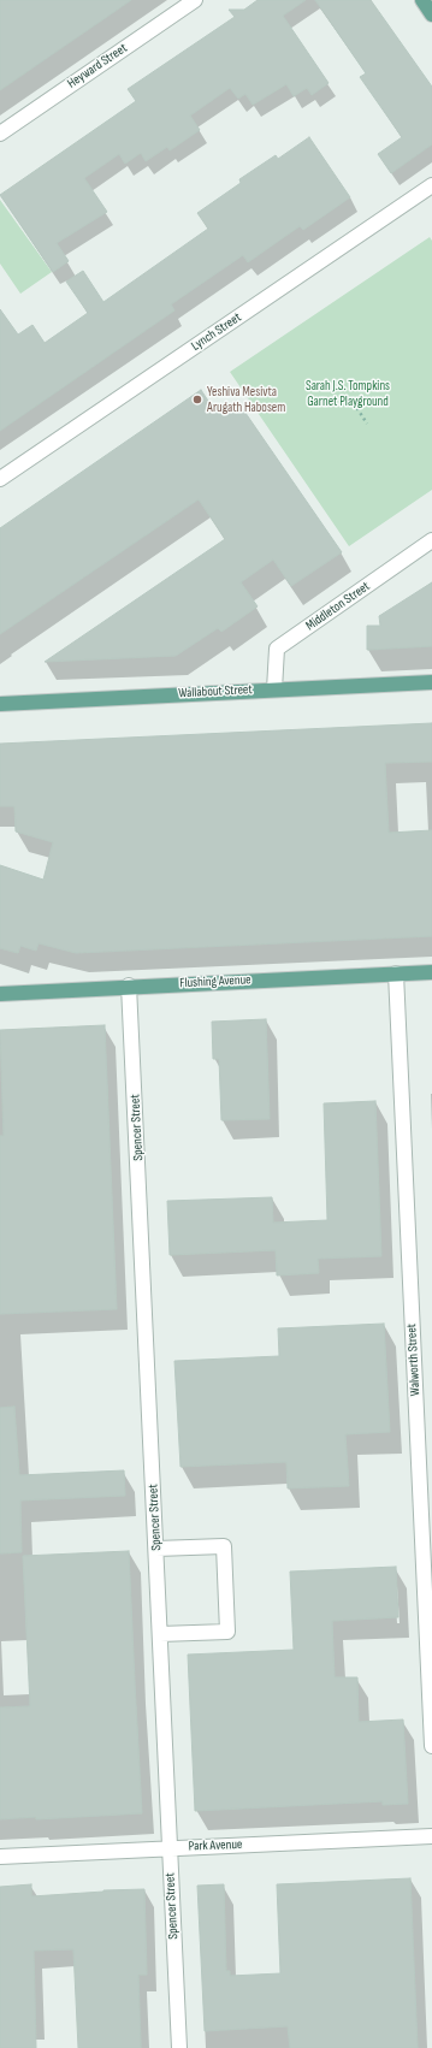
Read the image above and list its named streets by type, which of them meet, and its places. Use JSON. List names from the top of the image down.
{
  "streets": {
    "main road": ["Wallabout Street", "Flushing Avenue"],
    "street": [
      "Heyward Street",
      "Lynch Street",
      "Middleton Street",
      "Spencer Street",
      "Walworth Street",
      "Park Avenue"
    ]
  },
  "crossings": [
    ["Middleton Street", "Wallabout Street"],
    ["Flushing Avenue", "Spencer Street"],
    ["Flushing Avenue", "Walworth Street"],
    ["Spencer Street", "Park Avenue"]
  ],
  "parks": ["Sarah J.S. Tompkins Garnet Playground"],
  "places": ["Yeshiva Mesivta Arugath Habosem"]
}
